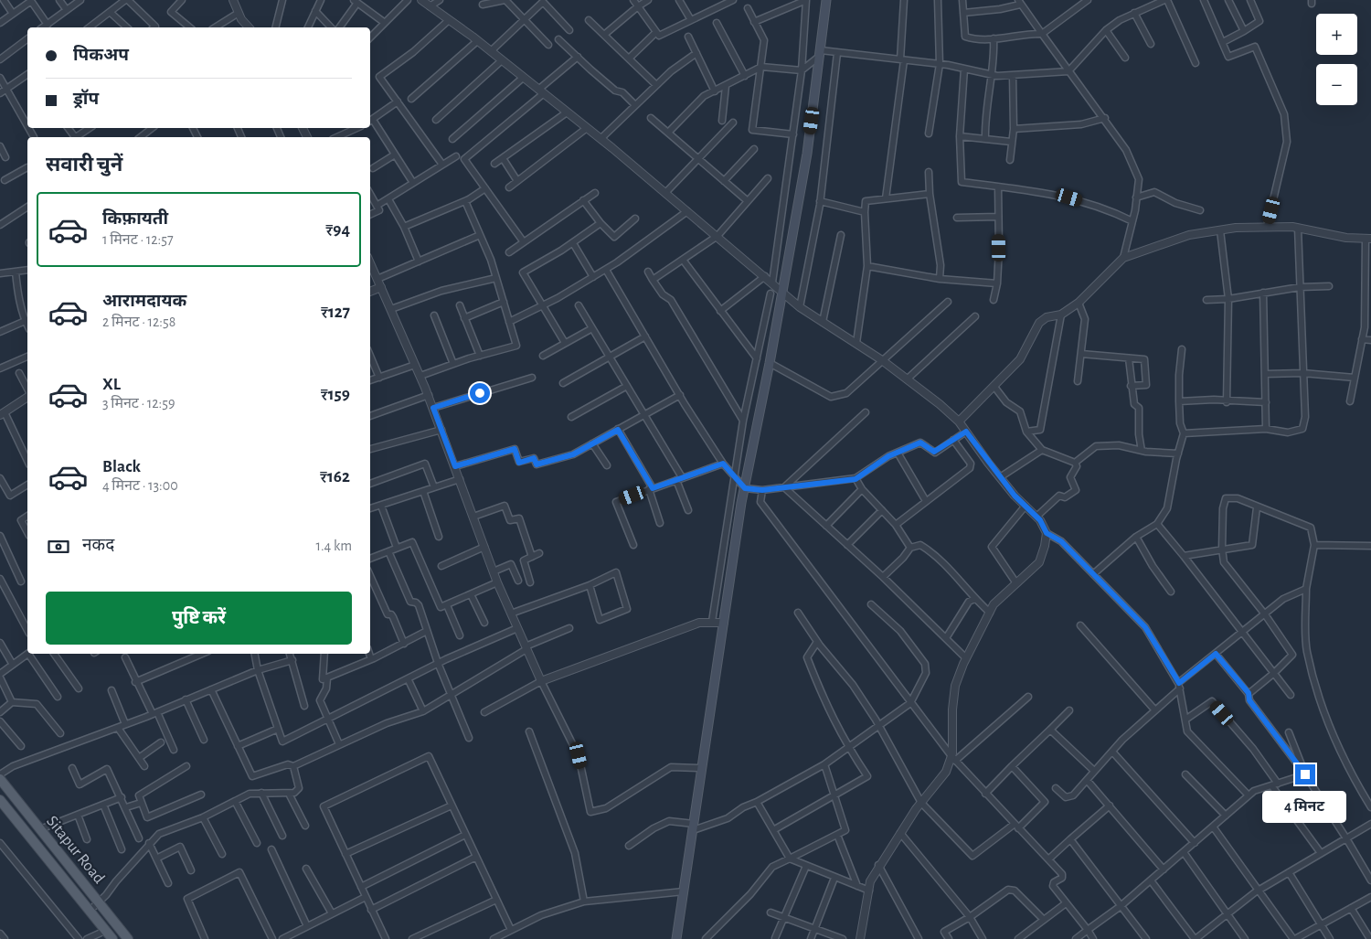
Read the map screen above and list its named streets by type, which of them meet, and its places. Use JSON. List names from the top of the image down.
{
  "streets": {
    "main road": ["Sitapur Road"]
  },
  "page": {
    "map_buttons": ["+", "−"],
    "banner": ["पिकअप", "ड्रॉप"],
    "heading": "सवारी चुनें",
    "list": [
      {
        "name": "किफ़ायती",
        "note": "1 मिनट · 12:57",
        "value": "₹94"
      },
      {
        "name": "आरामदायक",
        "note": "2 मिनट · 12:58",
        "value": "₹127"
      },
      {
        "name": "XL",
        "note": "3 मिनट · 12:59",
        "value": "₹159"
      },
      {
        "name": "Black",
        "note": "4 मिनट · 13:00",
        "value": "₹162"
      }
    ],
    "pay": ["नकद", "1.4 km"],
    "buttons": "पुष्टि करें",
    "bubble": "4 मिनट"
  }
}
